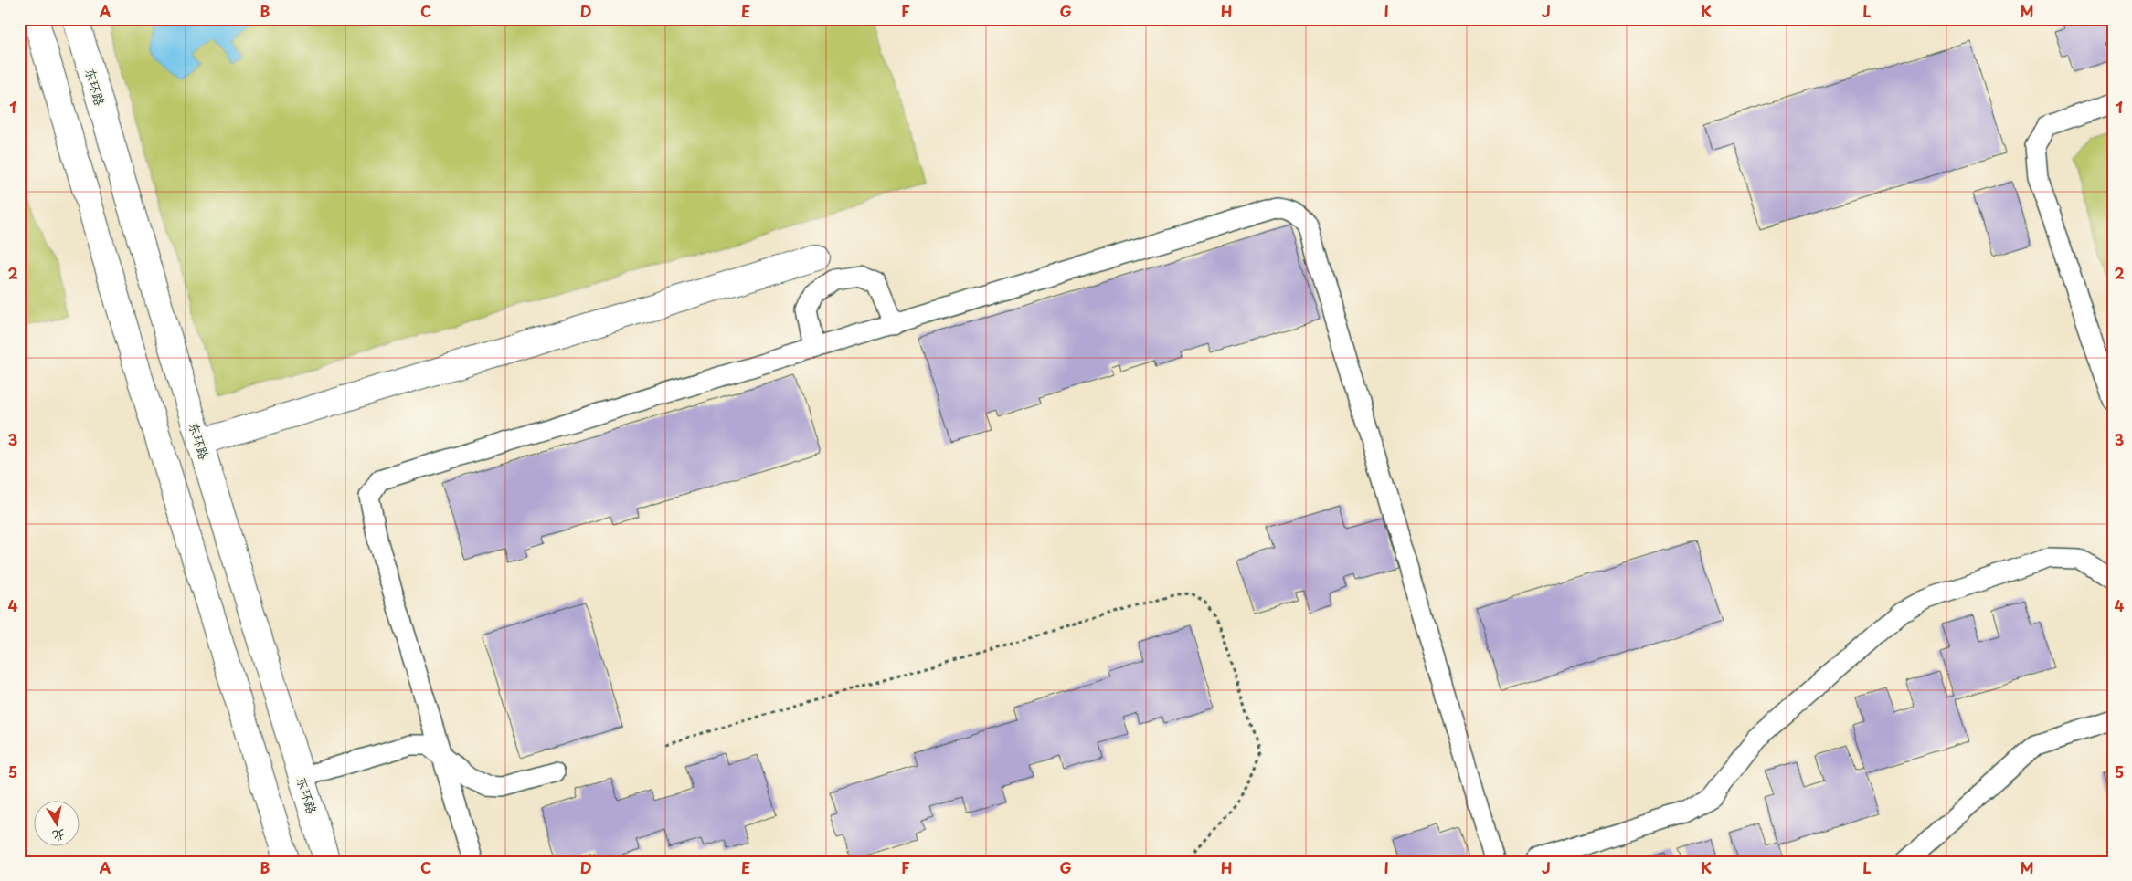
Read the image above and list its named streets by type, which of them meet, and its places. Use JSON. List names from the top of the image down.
{
  "streets": {
    "main road": ["东环路"]
  },
  "north": "bottom",
  "grid": {
    "columns": [
      "A",
      "B",
      "C",
      "D",
      "E",
      "F",
      "G",
      "H",
      "I",
      "J",
      "K",
      "L",
      "M"
    ],
    "rows": [
      "1",
      "2",
      "3",
      "4",
      "5"
    ]
  }
}
